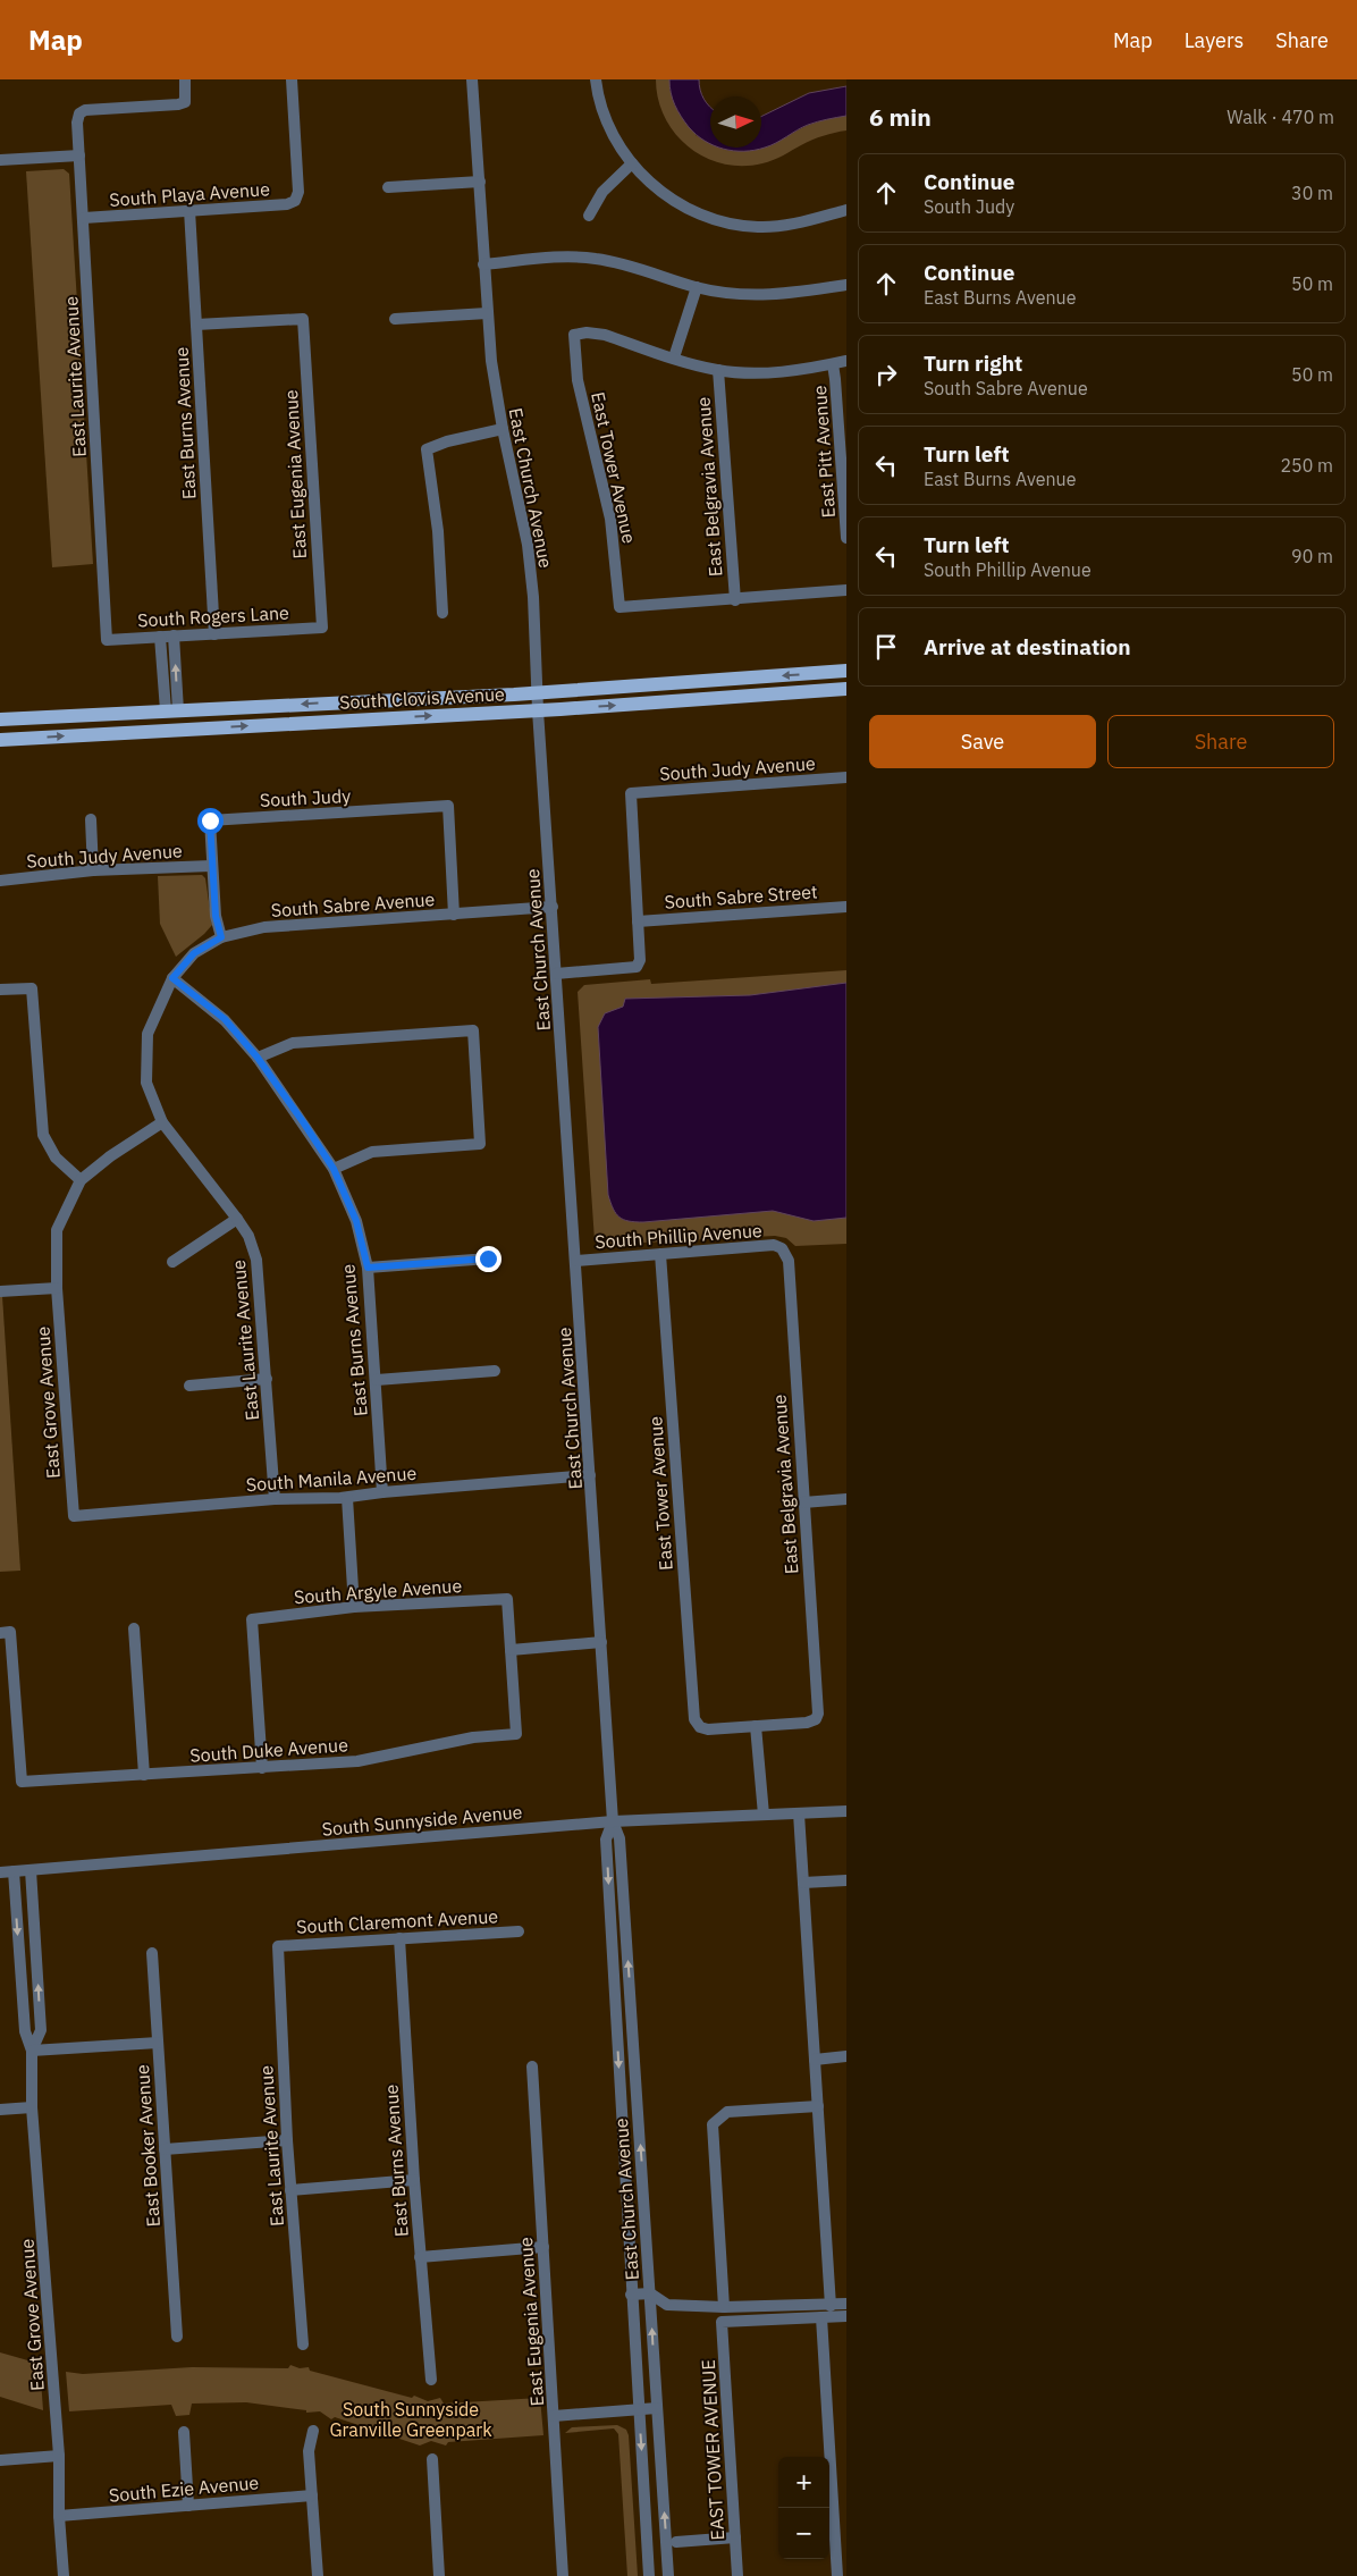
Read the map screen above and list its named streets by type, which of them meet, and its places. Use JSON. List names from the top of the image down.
{
  "streets": {
    "main road": ["South Clovis Avenue"],
    "street": [
      "South Playa Avenue",
      "East Laurite Avenue",
      "East Burns Avenue",
      "East Pitt Avenue",
      "East Tower Avenue",
      "East Eugenia Avenue",
      "East Belgravia Avenue",
      "East Church Avenue",
      "South Rogers Lane",
      "South Judy Avenue",
      "South Judy",
      "South Sabre Street",
      "South Sabre Avenue",
      "South Phillip Avenue",
      "East Grove Avenue",
      "South Manila Avenue",
      "South Argyle Avenue",
      "South Duke Avenue",
      "South Sunnyside Avenue",
      "South Claremont Avenue",
      "East Booker Avenue",
      "EAST TOWER AVENUE",
      "South Ezie Avenue"
    ]
  },
  "crossings": [
    ["South Playa Avenue", "East Laurite Avenue"],
    ["South Playa Avenue", "East Burns Avenue"],
    ["East Laurite Avenue", "East Burns Avenue"],
    ["East Laurite Avenue", "South Rogers Lane"],
    ["East Laurite Avenue", "South Sabre Avenue"],
    ["East Laurite Avenue", "South Manila Avenue"],
    ["East Laurite Avenue", "South Claremont Avenue"],
    ["East Burns Avenue", "East Eugenia Avenue"],
    ["East Burns Avenue", "South Rogers Lane"],
    ["East Burns Avenue", "South Sabre Avenue"],
    ["East Burns Avenue", "South Manila Avenue"],
    ["East Burns Avenue", "South Claremont Avenue"],
    ["East Tower Avenue", "East Belgravia Avenue"],
    ["East Tower Avenue", "South Phillip Avenue"],
    ["East Eugenia Avenue", "South Rogers Lane"],
    ["East Belgravia Avenue", "South Phillip Avenue"],
    ["East Church Avenue", "South Clovis Avenue"],
    ["East Church Avenue", "South Sabre Avenue"],
    ["East Church Avenue", "South Phillip Avenue"],
    ["East Church Avenue", "South Manila Avenue"],
    ["East Church Avenue", "South Sunnyside Avenue"],
    ["South Judy Avenue", "South Judy"],
    ["South Judy Avenue", "South Sabre Street"],
    ["South Judy", "South Sabre Avenue"],
    ["East Grove Avenue", "South Manila Avenue"],
    ["East Grove Avenue", "South Sunnyside Avenue"],
    ["East Grove Avenue", "South Ezie Avenue"],
    ["South Argyle Avenue", "South Duke Avenue"]
  ],
  "parks": ["South Sunnyside Granville Greenpark"],
  "north": "right",
  "page": {
    "header": "Map",
    "nav": ["Map", "Layers", "Share"],
    "heading": ["6 min", "Walk · 470 m"],
    "list": [
      ["Continue", "South Judy", "30 m"],
      ["Continue", "East Burns Avenue", "50 m"],
      ["Turn right", "South Sabre Avenue", "50 m"],
      ["Turn left", "East Burns Avenue", "250 m"],
      ["Turn left", "South Phillip Avenue", "90 m"],
      "Arrive at destination"
    ],
    "buttons": ["Save", "Share"],
    "map_buttons": ["+", "−"]
  }
}
